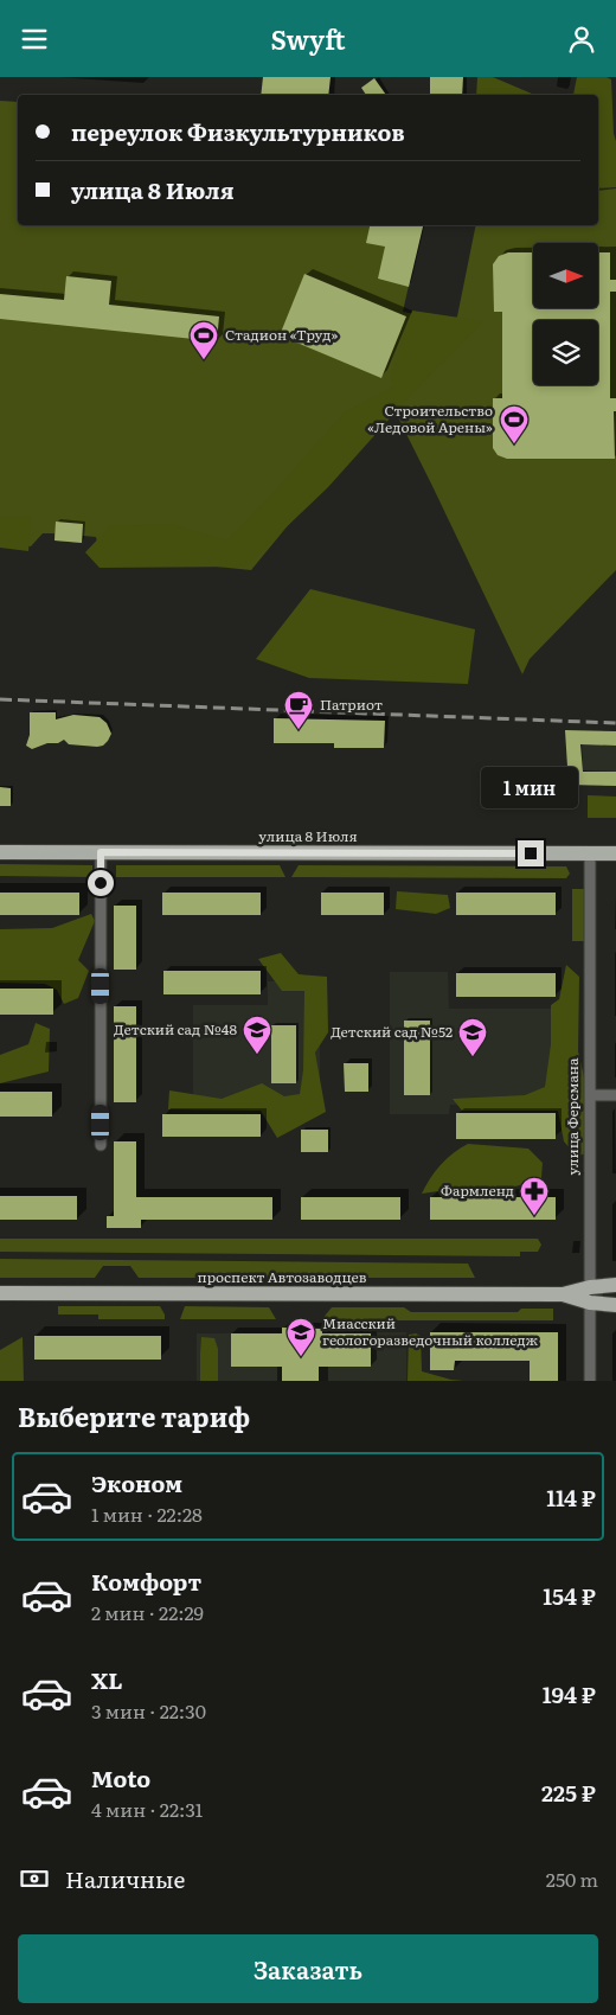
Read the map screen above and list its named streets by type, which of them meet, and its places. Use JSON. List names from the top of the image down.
{
  "streets": {
    "main road": ["улица 8 Июля", "улица Ферсмана", "проспект Автозаводцев"]
  },
  "crossings": [
    ["улица 8 Июля", "улица Ферсмана"],
    ["улица Ферсмана", "проспект Автозаводцев"]
  ],
  "places": {
    "sports": ["Стадион «Труд»", "Строительство «Ледовой Арены»"],
    "cafe": ["Патриот"],
    "school or university": ["Детский сад №48", "Детский сад №52", "Миасский геологоразведочный колледж"],
    "pharmacy": ["Фармленд"]
  },
  "north": "right",
  "page": {
    "header": "Swyft",
    "banner": ["переулок Физкультурников", "улица 8 Июля"],
    "bubble": "1 мин",
    "heading": "Выберите тариф",
    "list": [
      {
        "name": "Эконом",
        "note": "1 мин · 22:28",
        "value": "114 ₽"
      },
      {
        "name": "Комфорт",
        "note": "2 мин · 22:29",
        "value": "154 ₽"
      },
      {
        "name": "XL",
        "note": "3 мин · 22:30",
        "value": "194 ₽"
      },
      {
        "name": "Moto",
        "note": "4 мин · 22:31",
        "value": "225 ₽"
      }
    ],
    "pay": ["Наличные", "250 m"],
    "buttons": "Заказать"
  }
}
